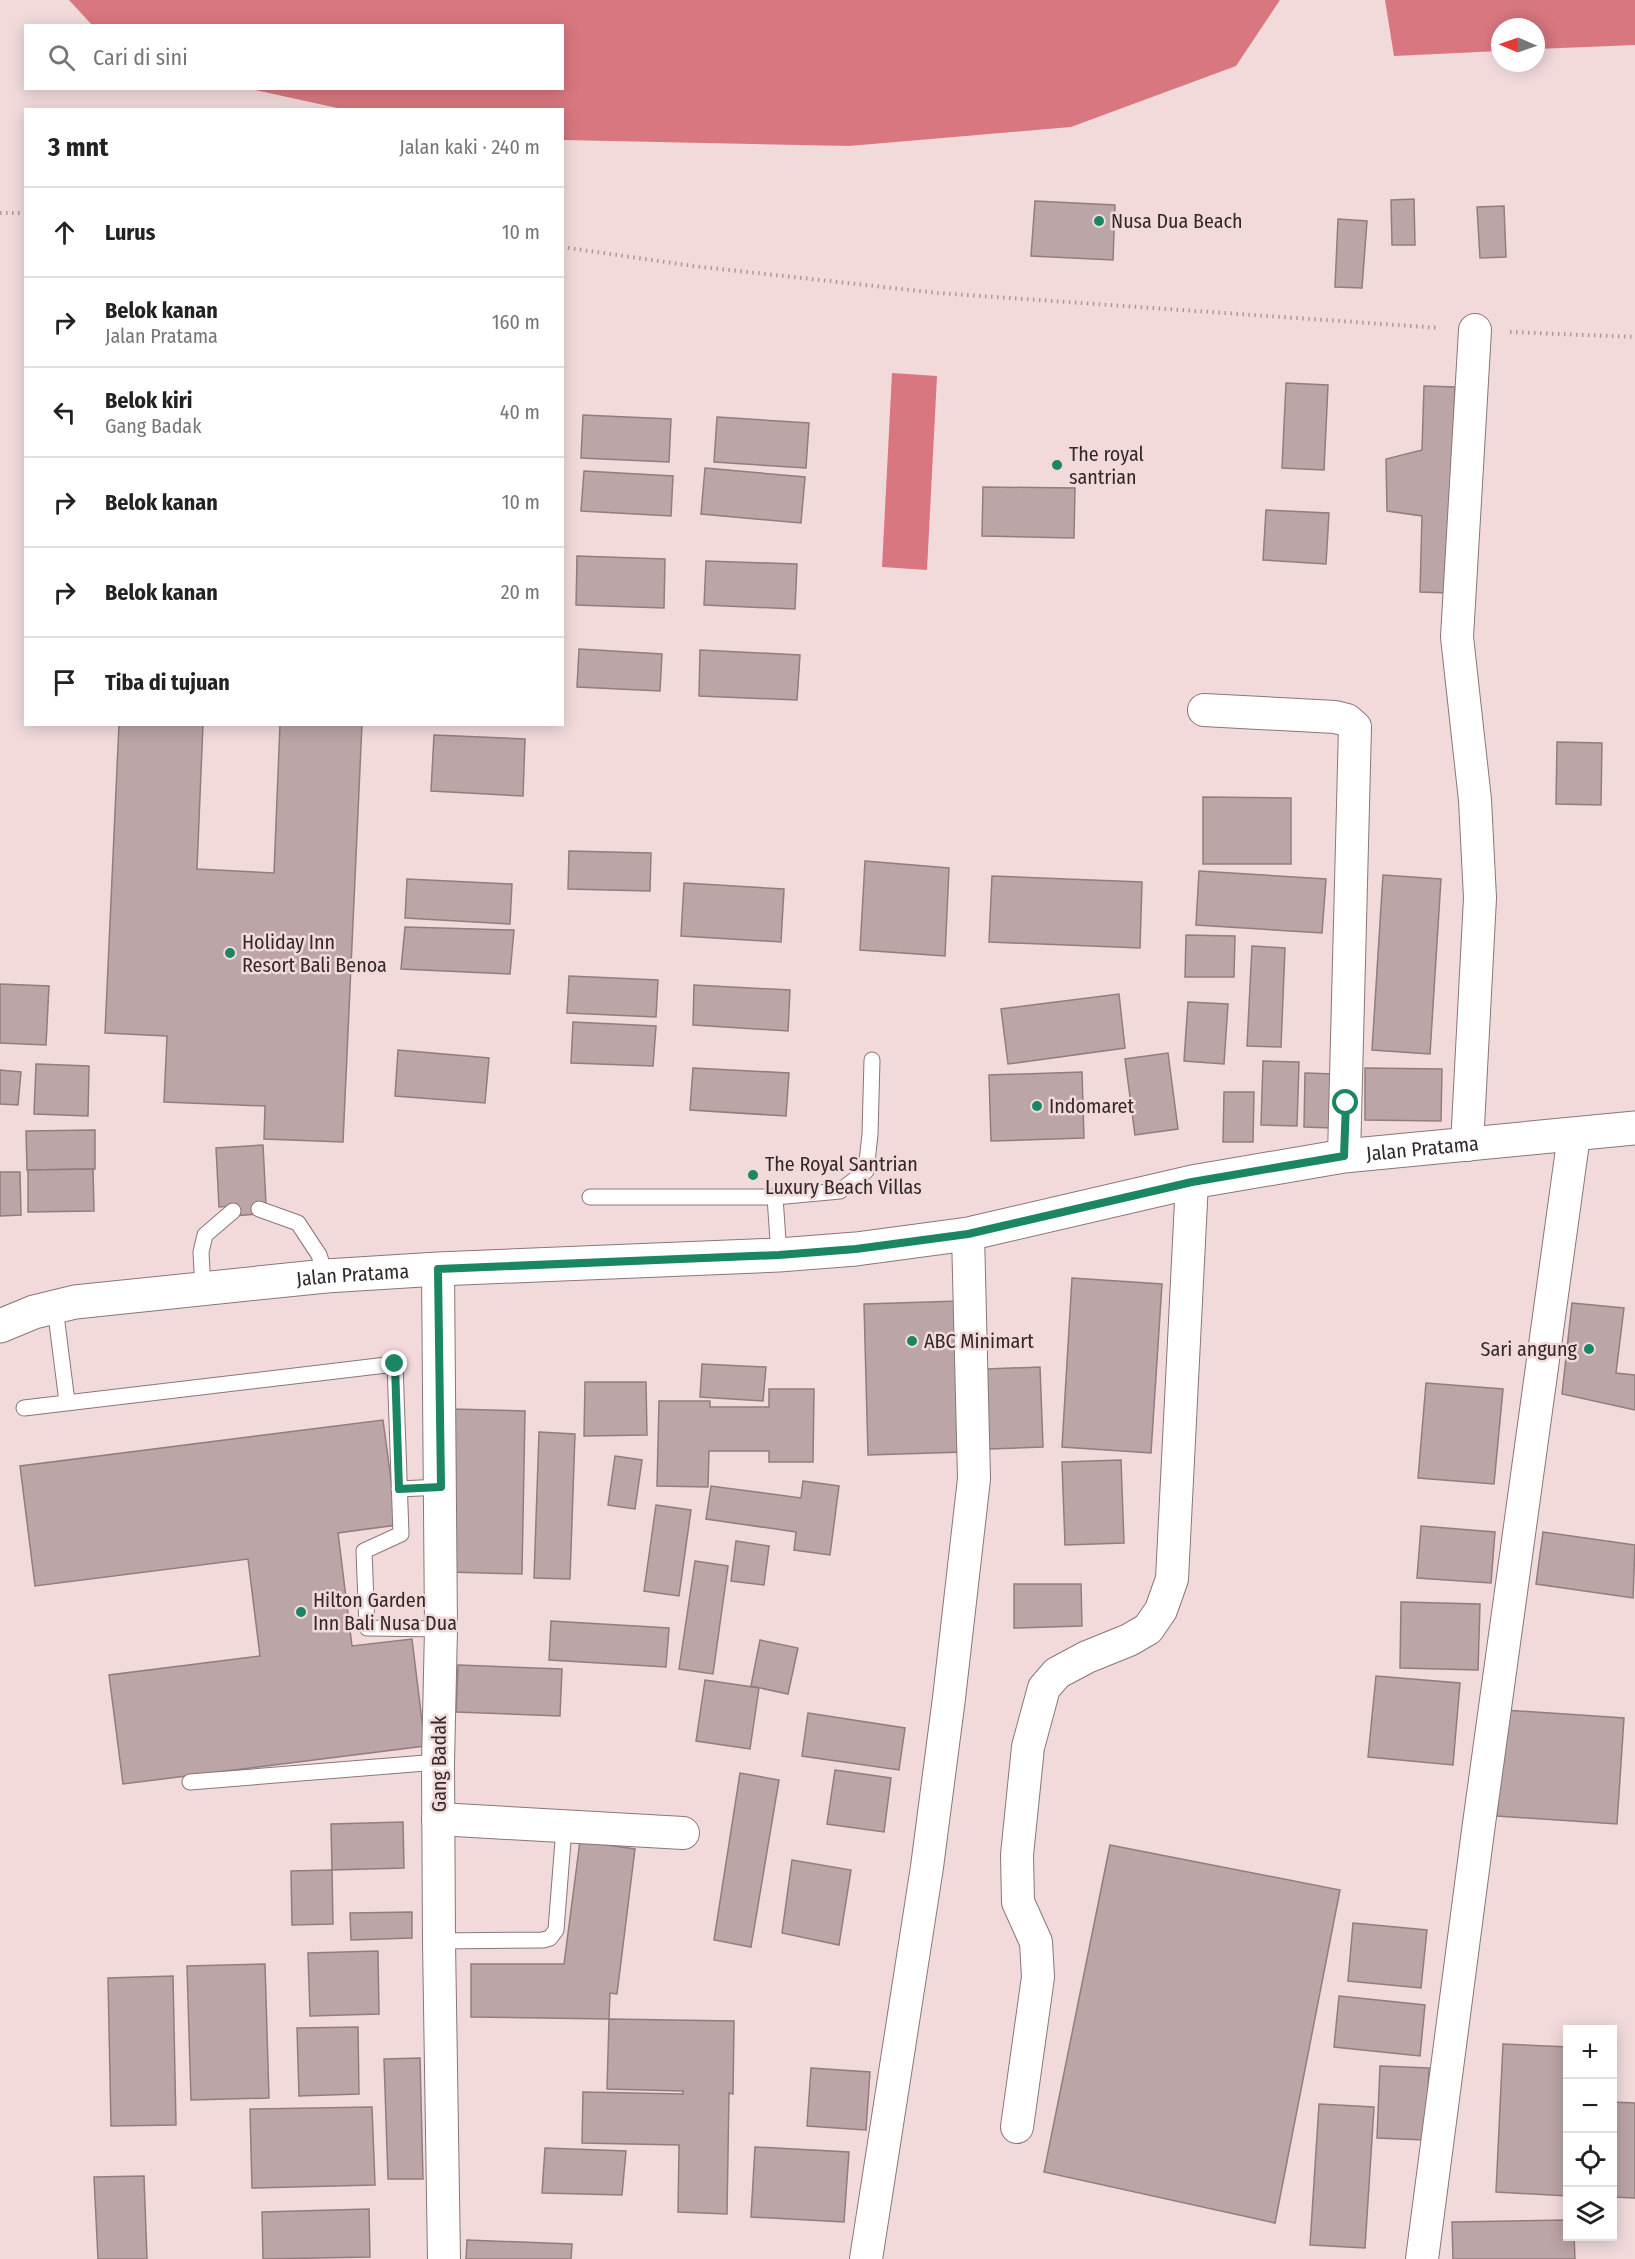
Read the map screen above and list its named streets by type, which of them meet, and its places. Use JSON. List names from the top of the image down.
{
  "streets": {
    "street": ["Jalan Pratama", "Gang Badak"]
  },
  "crossings": [
    ["Jalan Pratama", "Gang Badak"]
  ],
  "places": [
    "Nusa Dua Beach",
    "The royal santrian",
    "Holiday Inn Resort Bali Benoa",
    "Indomaret",
    "The Royal Santrian Luxury Beach Villas",
    "ABC Minimart",
    "Sari angung",
    "Hilton Garden Inn Bali Nusa Dua"
  ],
  "north": "left",
  "page": {
    "search": "Cari di sini",
    "heading": ["3 mnt", "Jalan kaki · 240 m"],
    "list": [
      ["Lurus", "10 m"],
      ["Belok kanan", "Jalan Pratama", "160 m"],
      ["Belok kiri", "Gang Badak", "40 m"],
      ["Belok kanan", "10 m"],
      ["Belok kanan", "20 m"],
      "Tiba di tujuan"
    ],
    "map_buttons": ["+", "−"]
  }
}
